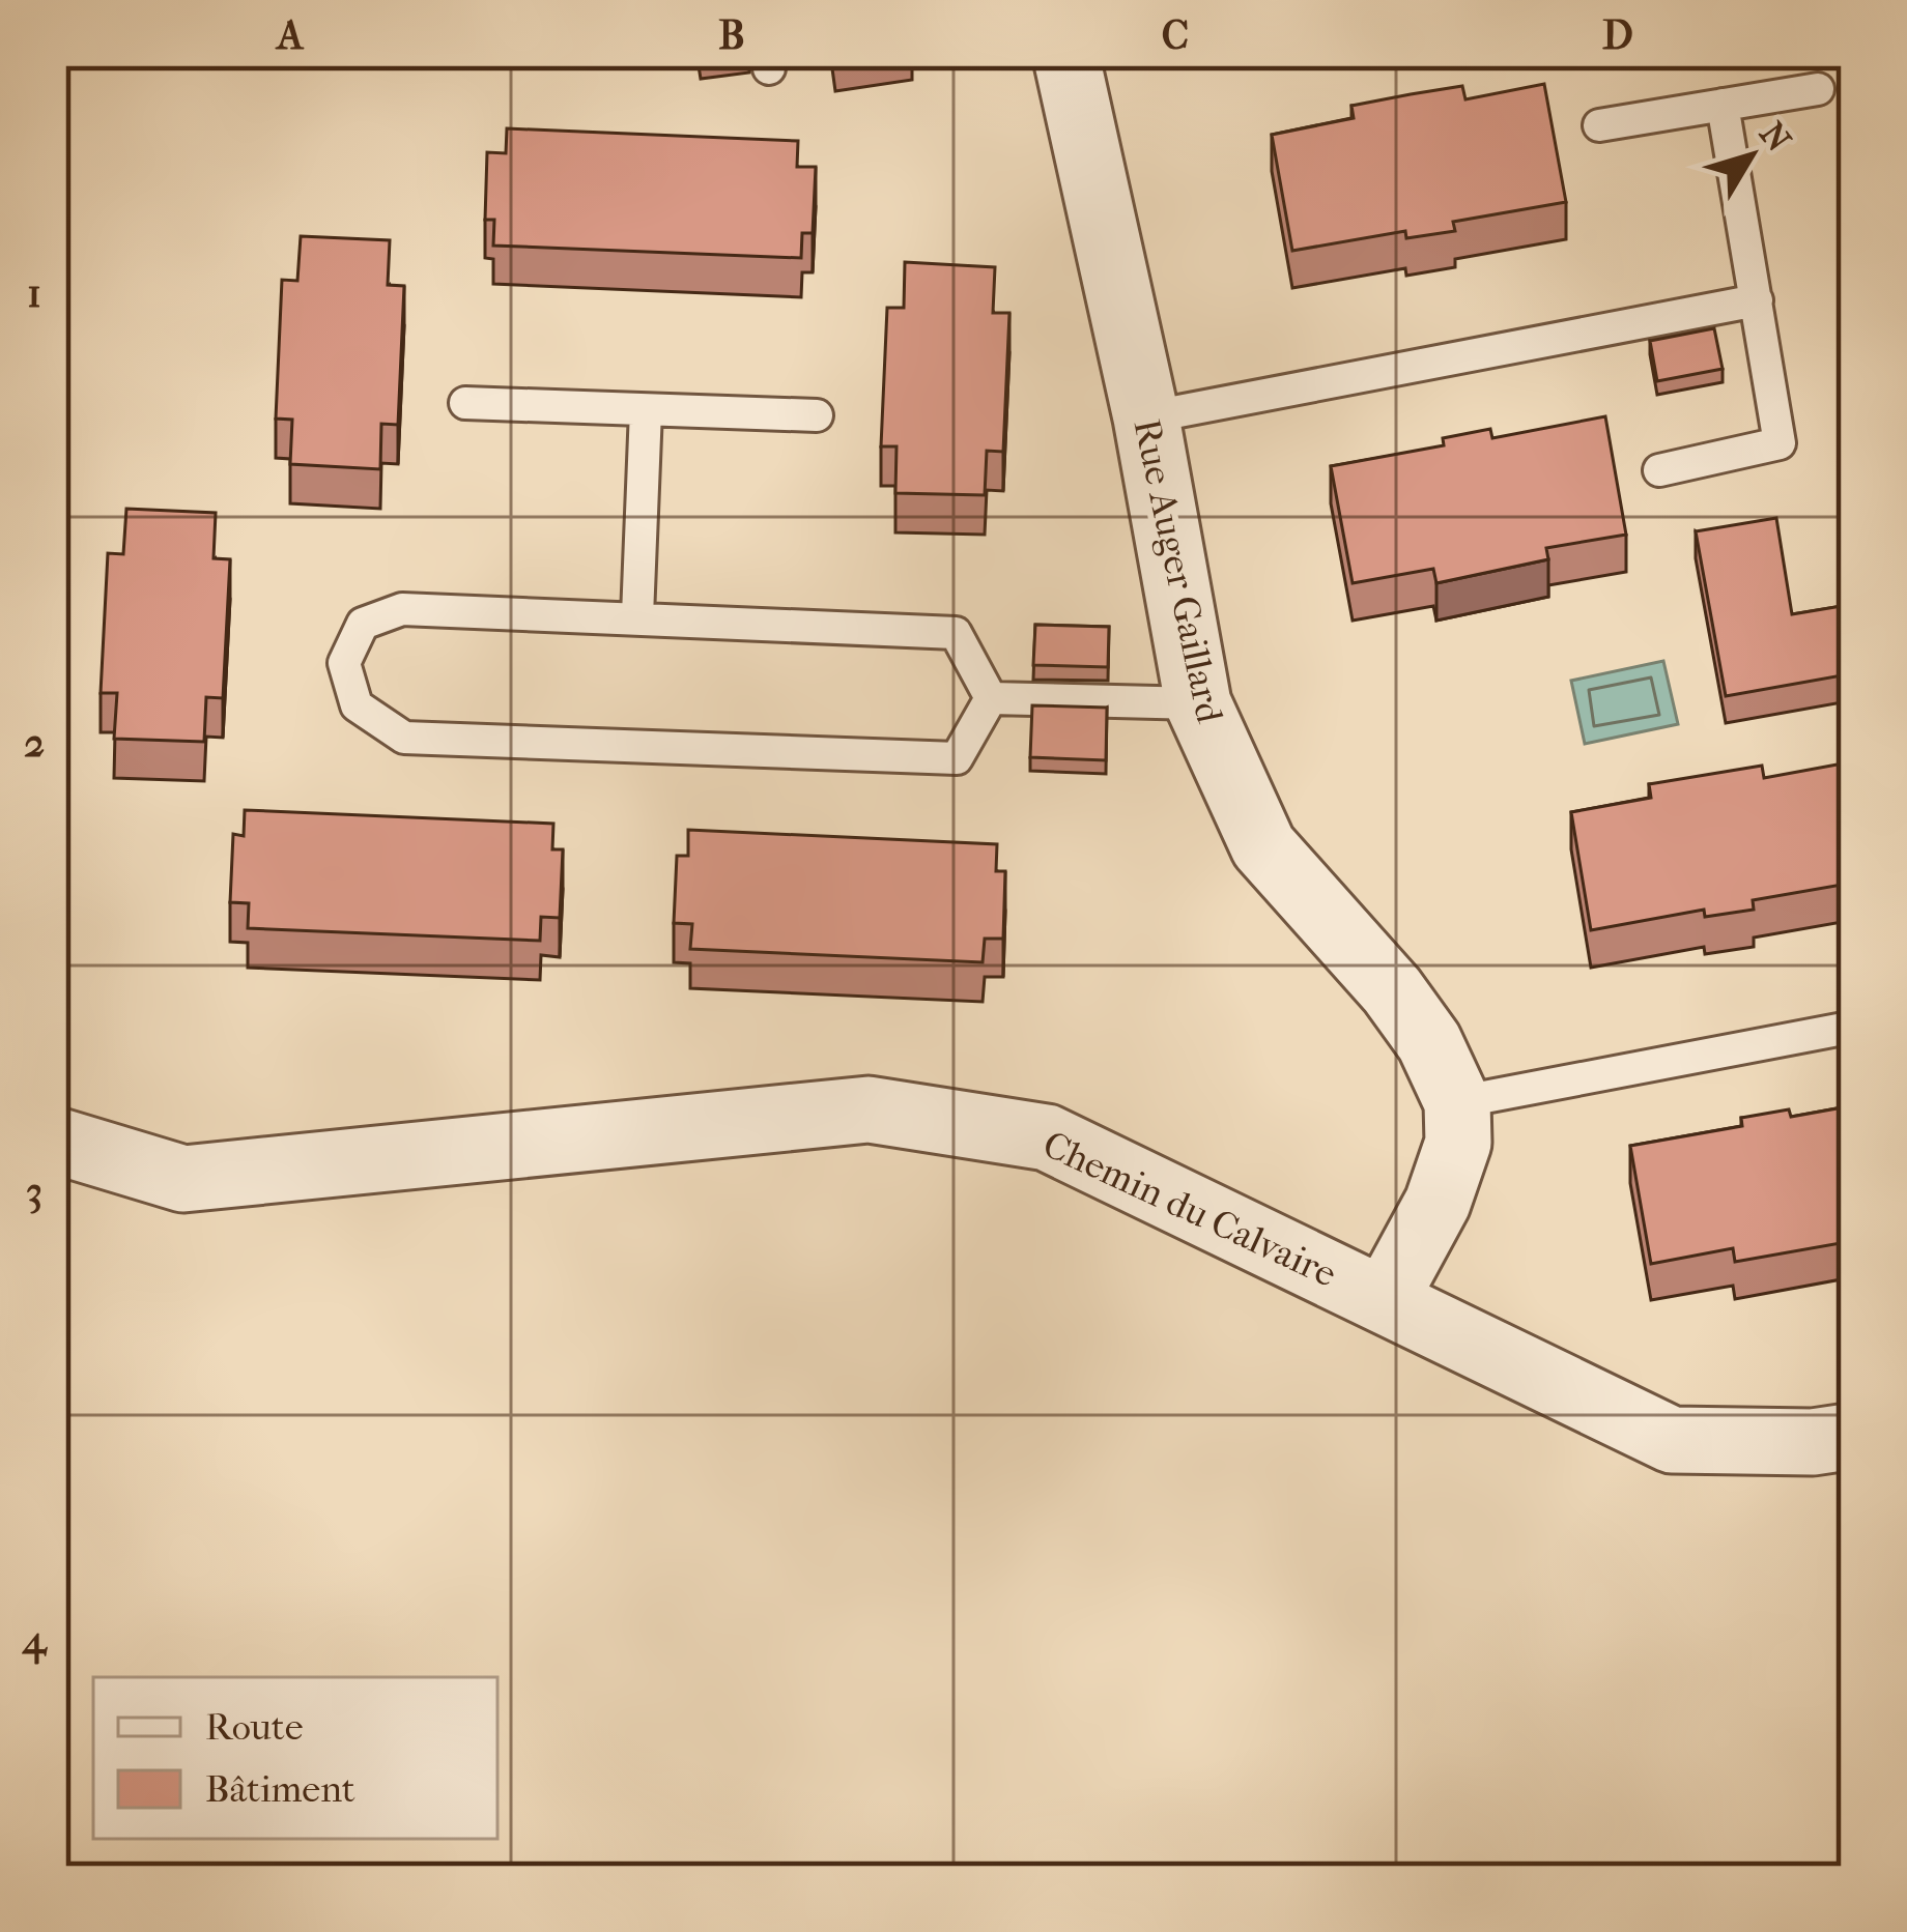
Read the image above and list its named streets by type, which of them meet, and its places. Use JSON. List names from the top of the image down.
{
  "streets": {
    "street": ["Rue Auger Gaillard", "Chemin du Calvaire"]
  },
  "legend": ["Route", "Bâtiment"],
  "north": "top right",
  "grid": {
    "columns": [
      "A",
      "B",
      "C",
      "D"
    ],
    "rows": [
      "1",
      "2",
      "3",
      "4"
    ]
  }
}
